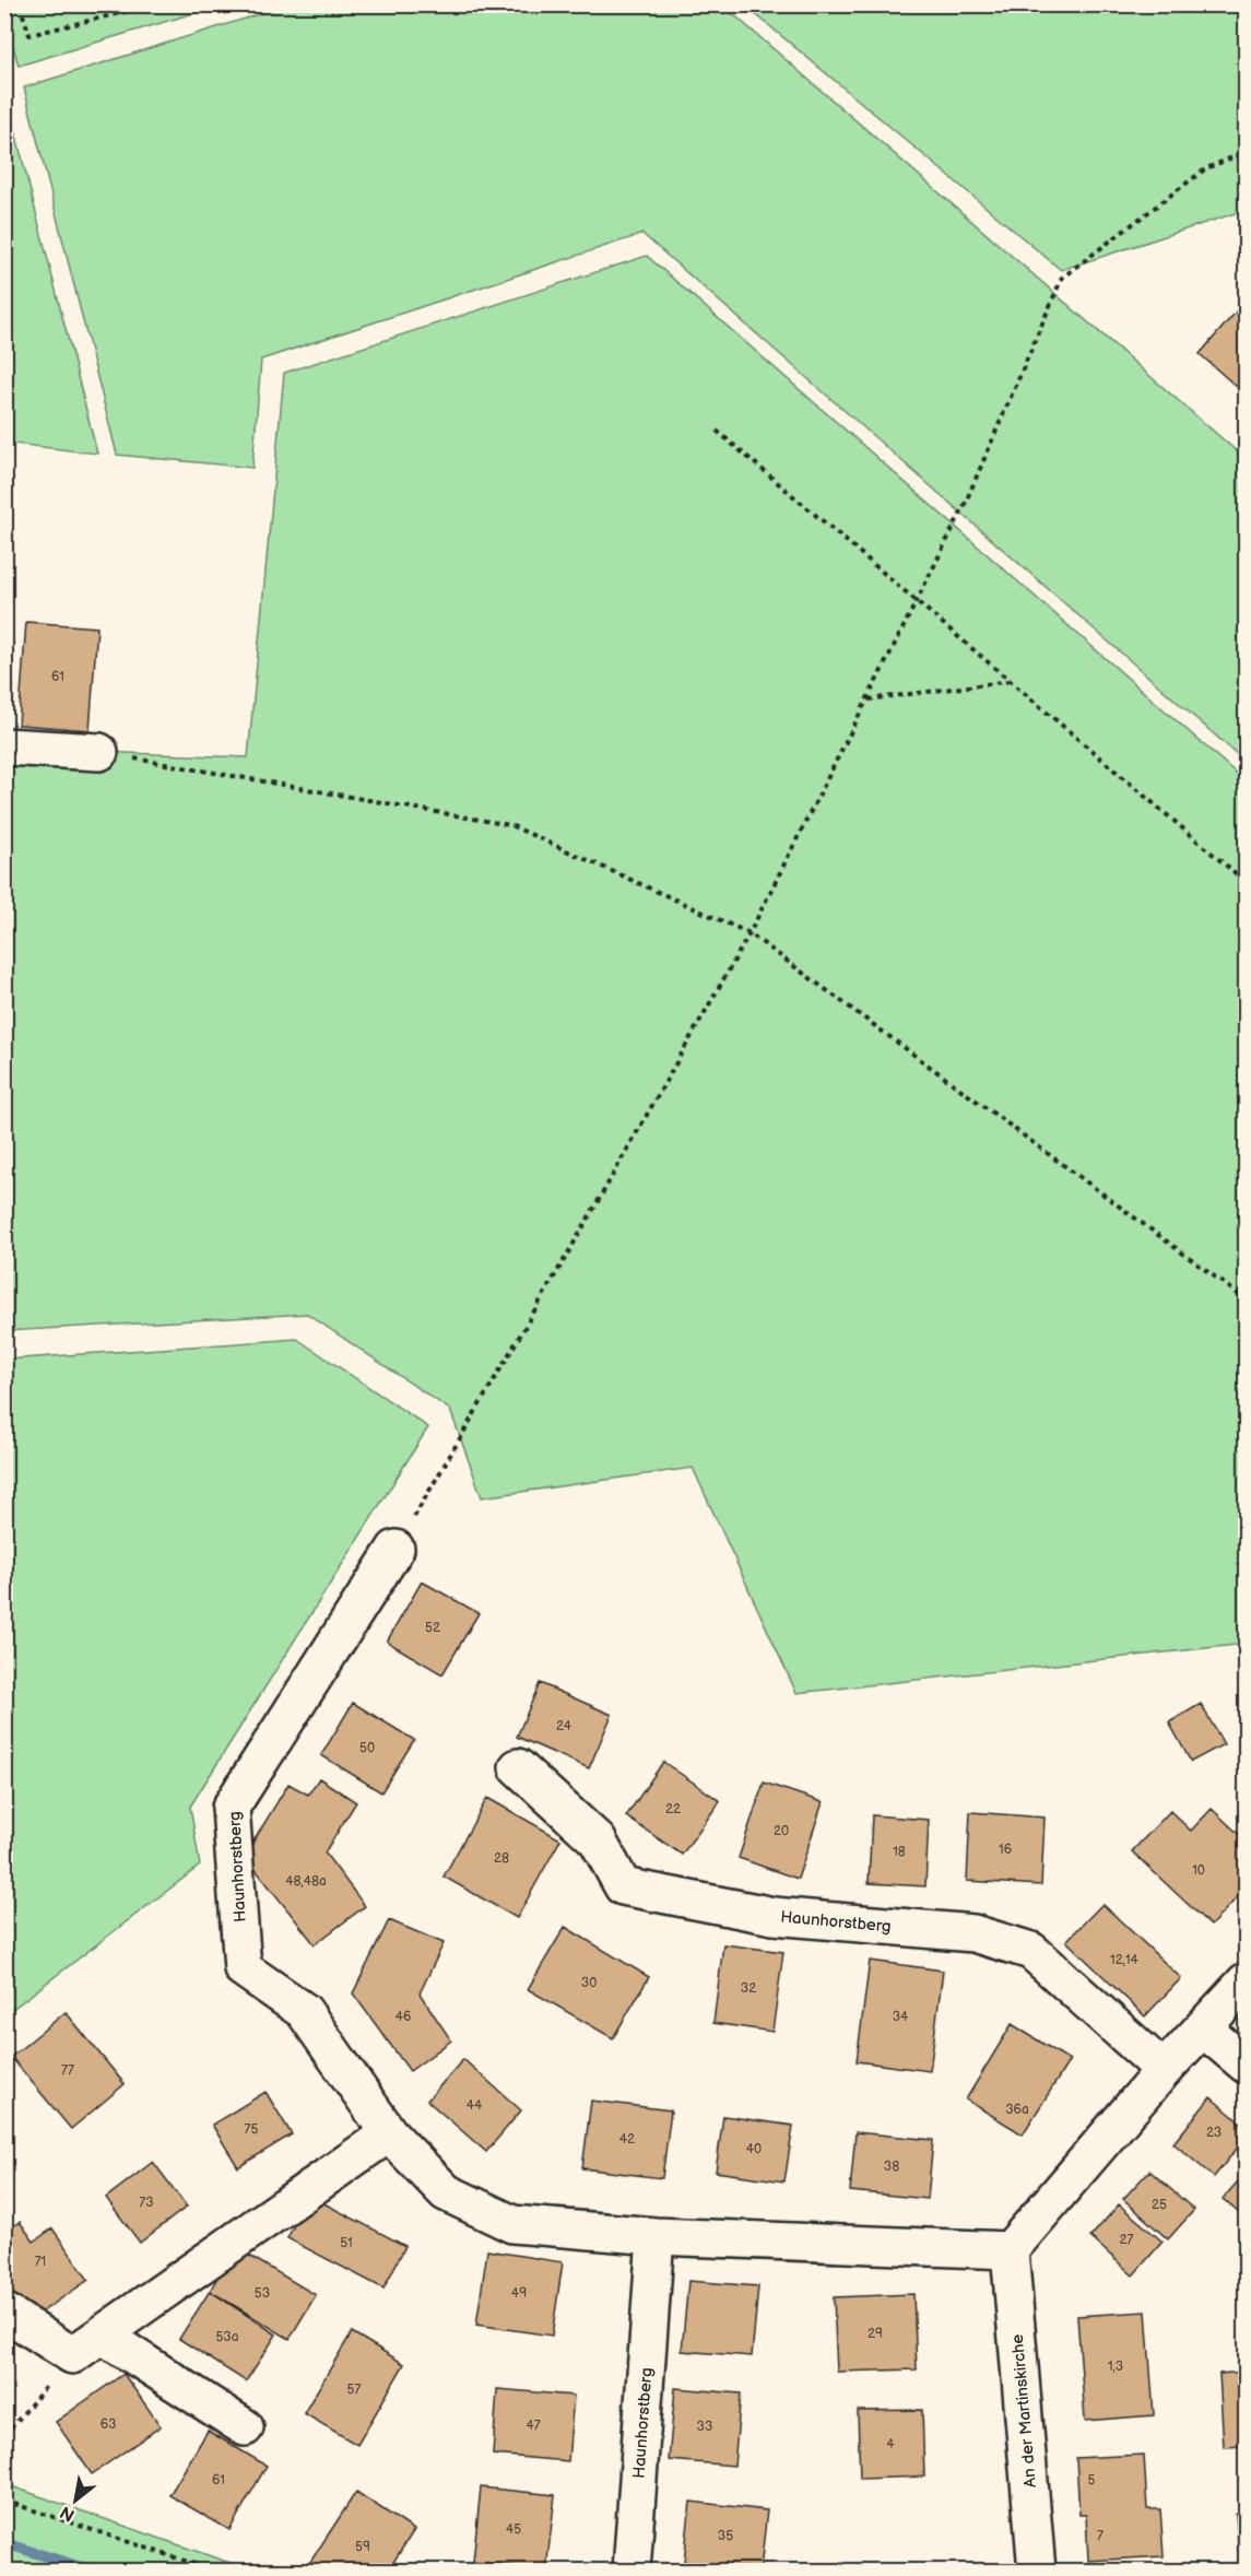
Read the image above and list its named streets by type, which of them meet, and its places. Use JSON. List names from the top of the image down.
{
  "streets": {
    "street": ["Haunhorstberg", "An der Martinskirche"]
  },
  "crossings": [
    ["Haunhorstberg", "An der Martinskirche"]
  ],
  "house_numbers": [
    "61",
    "52",
    "24",
    "50",
    "22",
    "20",
    "16",
    "18",
    "28",
    "10",
    "48,48a",
    "12,14",
    "30",
    "32",
    "46",
    "34",
    "77",
    "44",
    "36a",
    "75",
    "23",
    "42",
    "40",
    "38",
    "73",
    "25",
    "27",
    "51",
    "71",
    "53",
    "49",
    "29",
    "53a",
    "1,3",
    "57",
    "63",
    "47",
    "33",
    "4",
    "61",
    "5",
    "45",
    "35",
    "7",
    "59"
  ],
  "north": "bottom left"
}
